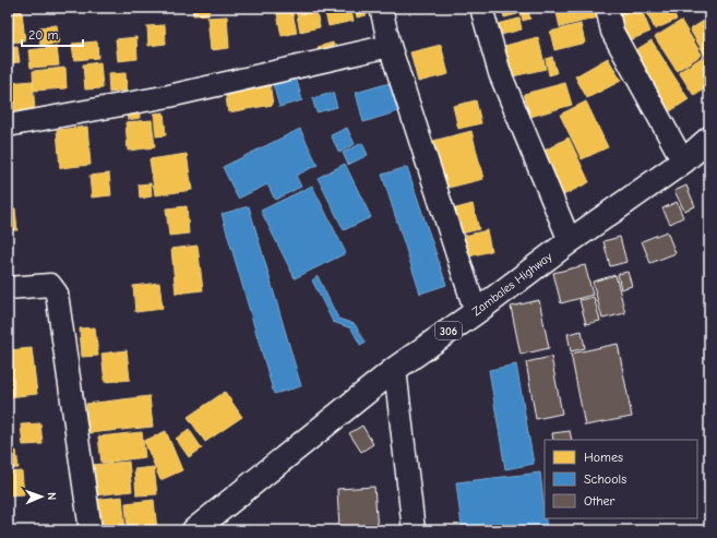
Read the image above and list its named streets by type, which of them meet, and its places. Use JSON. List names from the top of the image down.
{
  "streets": {
    "main road": ["Zambales Highway", "306"]
  },
  "legend": ["Homes", "Schools", "Other"],
  "scale_bar": "20 m",
  "north": "right"
}
